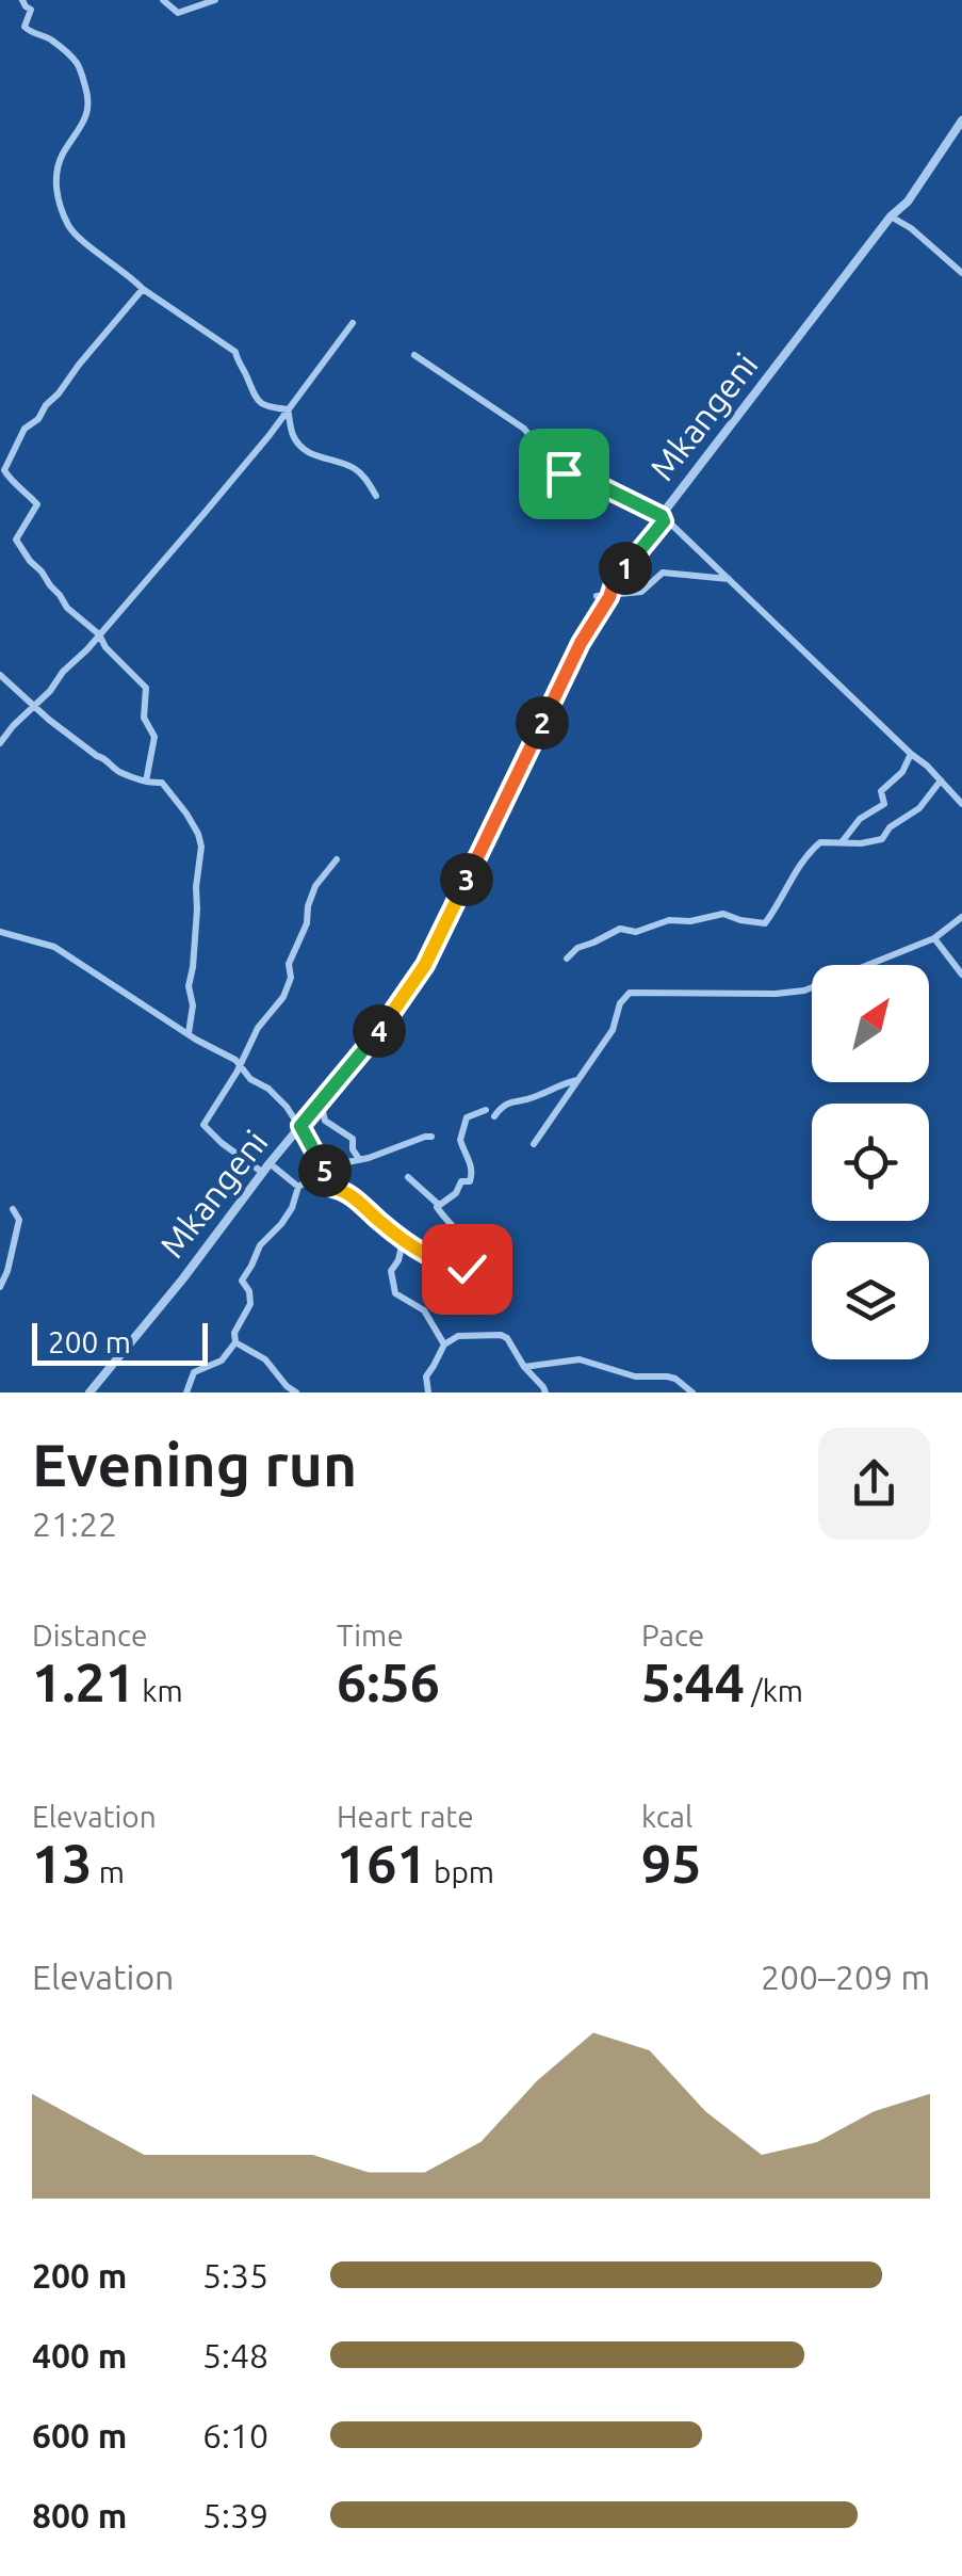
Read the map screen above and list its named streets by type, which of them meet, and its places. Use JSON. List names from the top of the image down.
{
  "streets": {
    "street": ["Mkangeni"]
  },
  "scale_bar": "200 m",
  "north": "top right",
  "page": {
    "pins": [
      "1",
      "2",
      "3",
      "4",
      "5"
    ],
    "scale": "200 m",
    "heading": ["Evening run", "21:22"],
    "stats": [
      ["Distance", "1.21 km"],
      ["Time", "6:56"],
      ["Pace", "5:44 /km"],
      ["Elevation", "13 m"],
      ["Heart rate", "161 bpm"],
      ["kcal", "95"]
    ],
    "chart": ["Elevation", "200–209 m"],
    "list": [
      {
        "name": "200 m",
        "note": "5:35"
      },
      {
        "name": "400 m",
        "note": "5:48"
      },
      {
        "name": "600 m",
        "note": "6:10"
      },
      {
        "name": "800 m",
        "note": "5:39"
      }
    ]
  }
}
